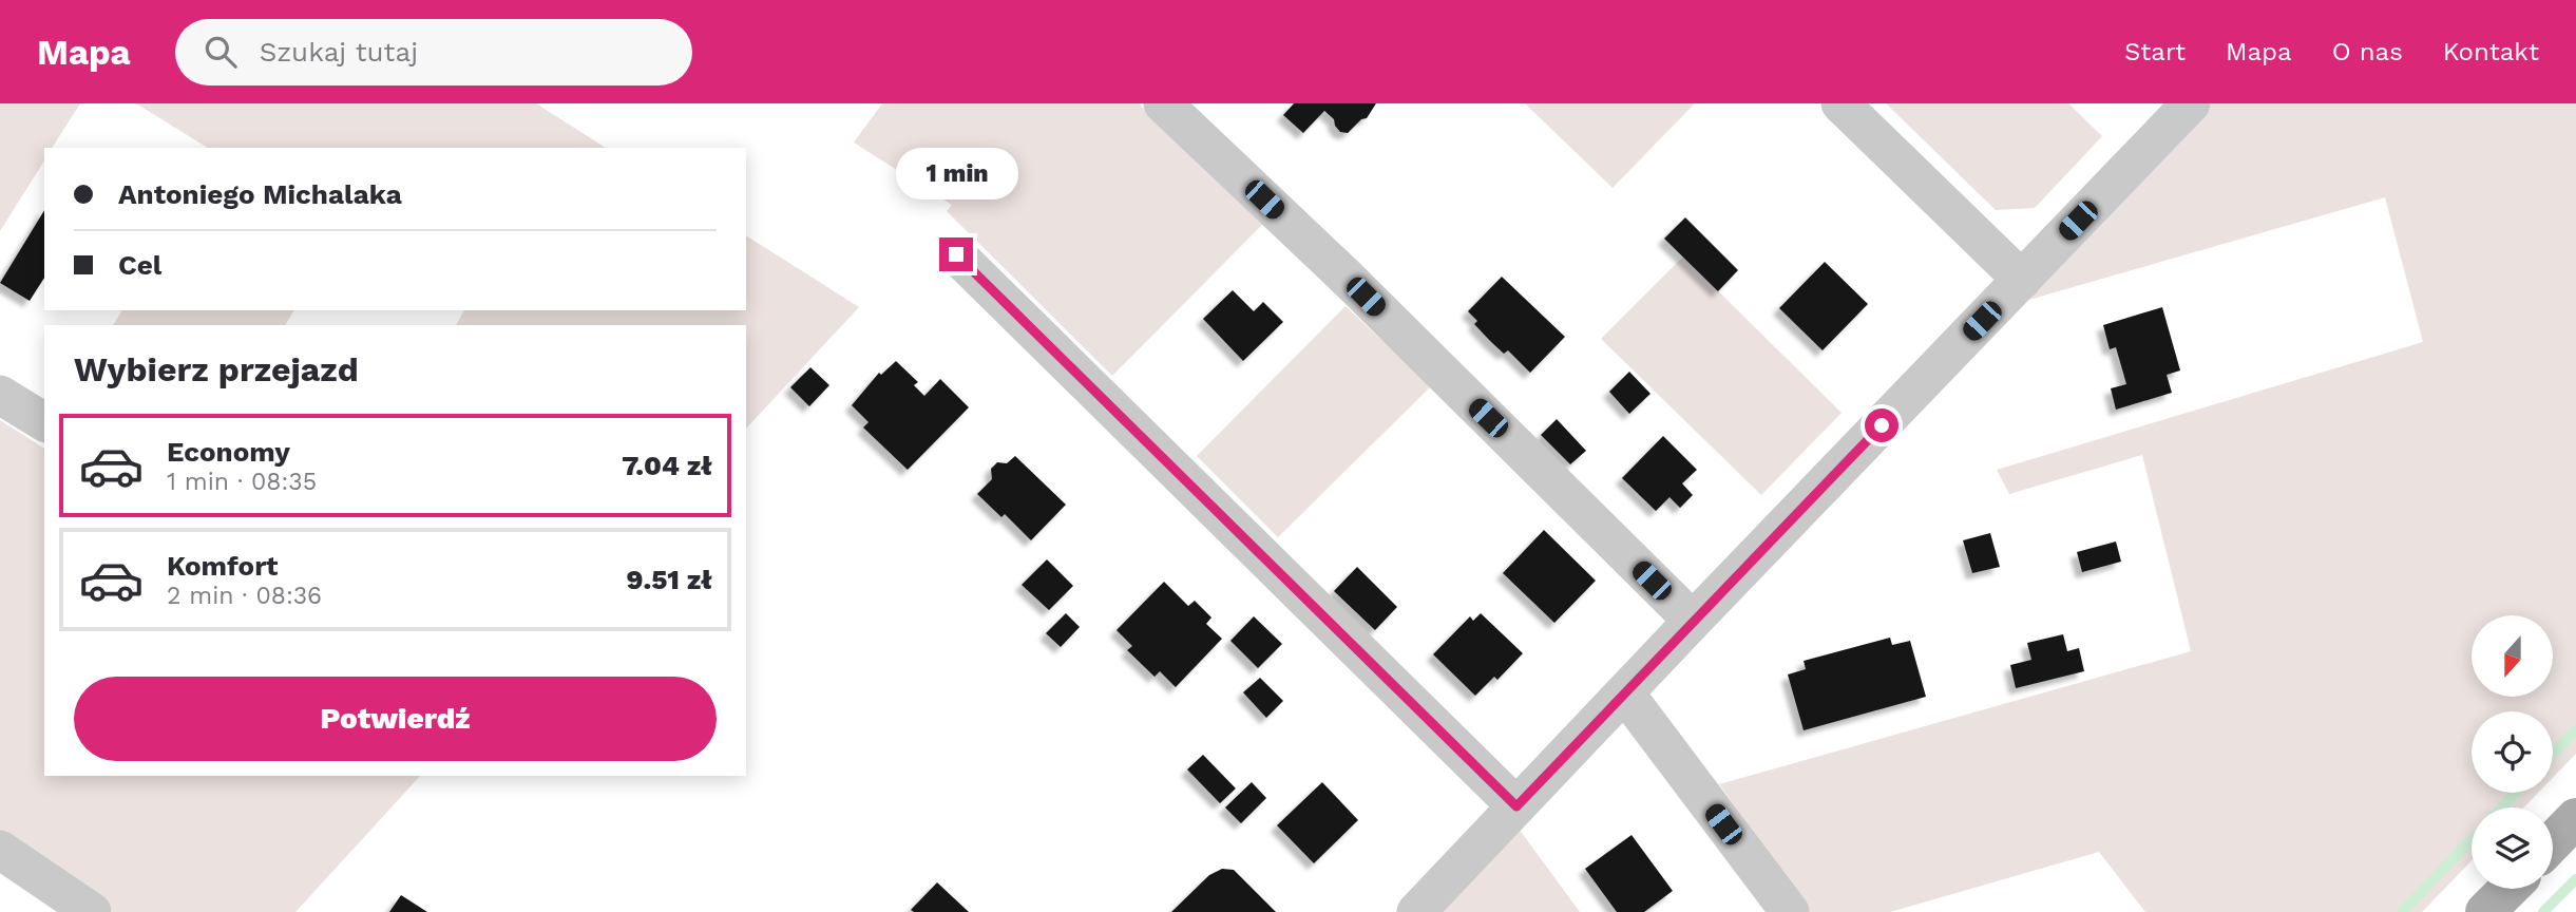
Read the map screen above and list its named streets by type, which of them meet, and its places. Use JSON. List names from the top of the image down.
{
  "north": "bottom",
  "page": {
    "header": "Mapa",
    "search": "Szukaj tutaj",
    "nav": [
      "Start",
      "Mapa",
      "O nas",
      "Kontakt"
    ],
    "bubble": "1 min",
    "banner": ["Antoniego Michalaka", "Cel"],
    "heading": "Wybierz przejazd",
    "list": [
      {
        "name": "Economy",
        "note": "1 min · 08:35",
        "value": "7.04 zł"
      },
      {
        "name": "Komfort",
        "note": "2 min · 08:36",
        "value": "9.51 zł"
      }
    ],
    "buttons": "Potwierdź"
  }
}
